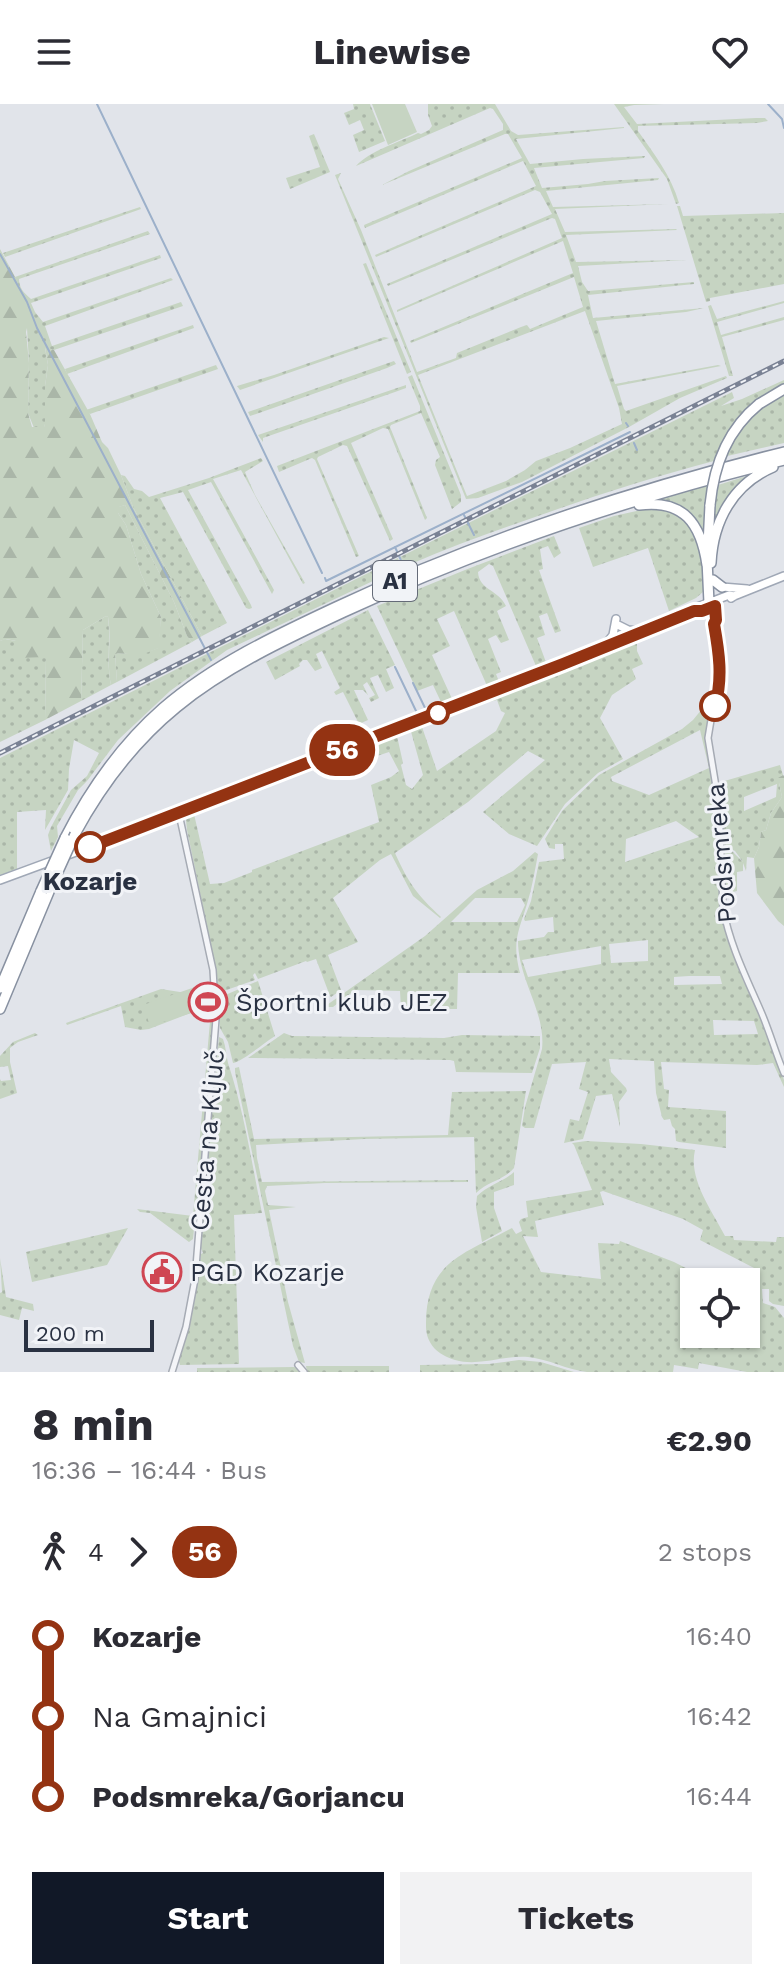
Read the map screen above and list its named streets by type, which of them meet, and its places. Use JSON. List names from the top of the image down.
{
  "streets": {
    "highway": ["A1"],
    "street": ["Podsmreka", "Cesta na Ključ"]
  },
  "places": {
    "other": ["Kozarje"],
    "sports": ["Športni klub JEZ"],
    "public building": ["PGD Kozarje"]
  },
  "lines": ["bus line 56"],
  "scale_bar": "200 m",
  "page": {
    "header": "Linewise",
    "on_map": "56",
    "scale": "200 m",
    "heading": ["8 min", "16:36 – 16:44 · Bus", "€2.90"],
    "legs": ["4", "56", "2 stops"],
    "list": [
      {
        "name": "Kozarje",
        "value": "16:40"
      },
      {
        "name": "Na Gmajnici",
        "value": "16:42"
      },
      {
        "name": "Podsmreka/Gorjancu",
        "value": "16:44"
      }
    ],
    "buttons": ["Start", "Tickets"]
  }
}
